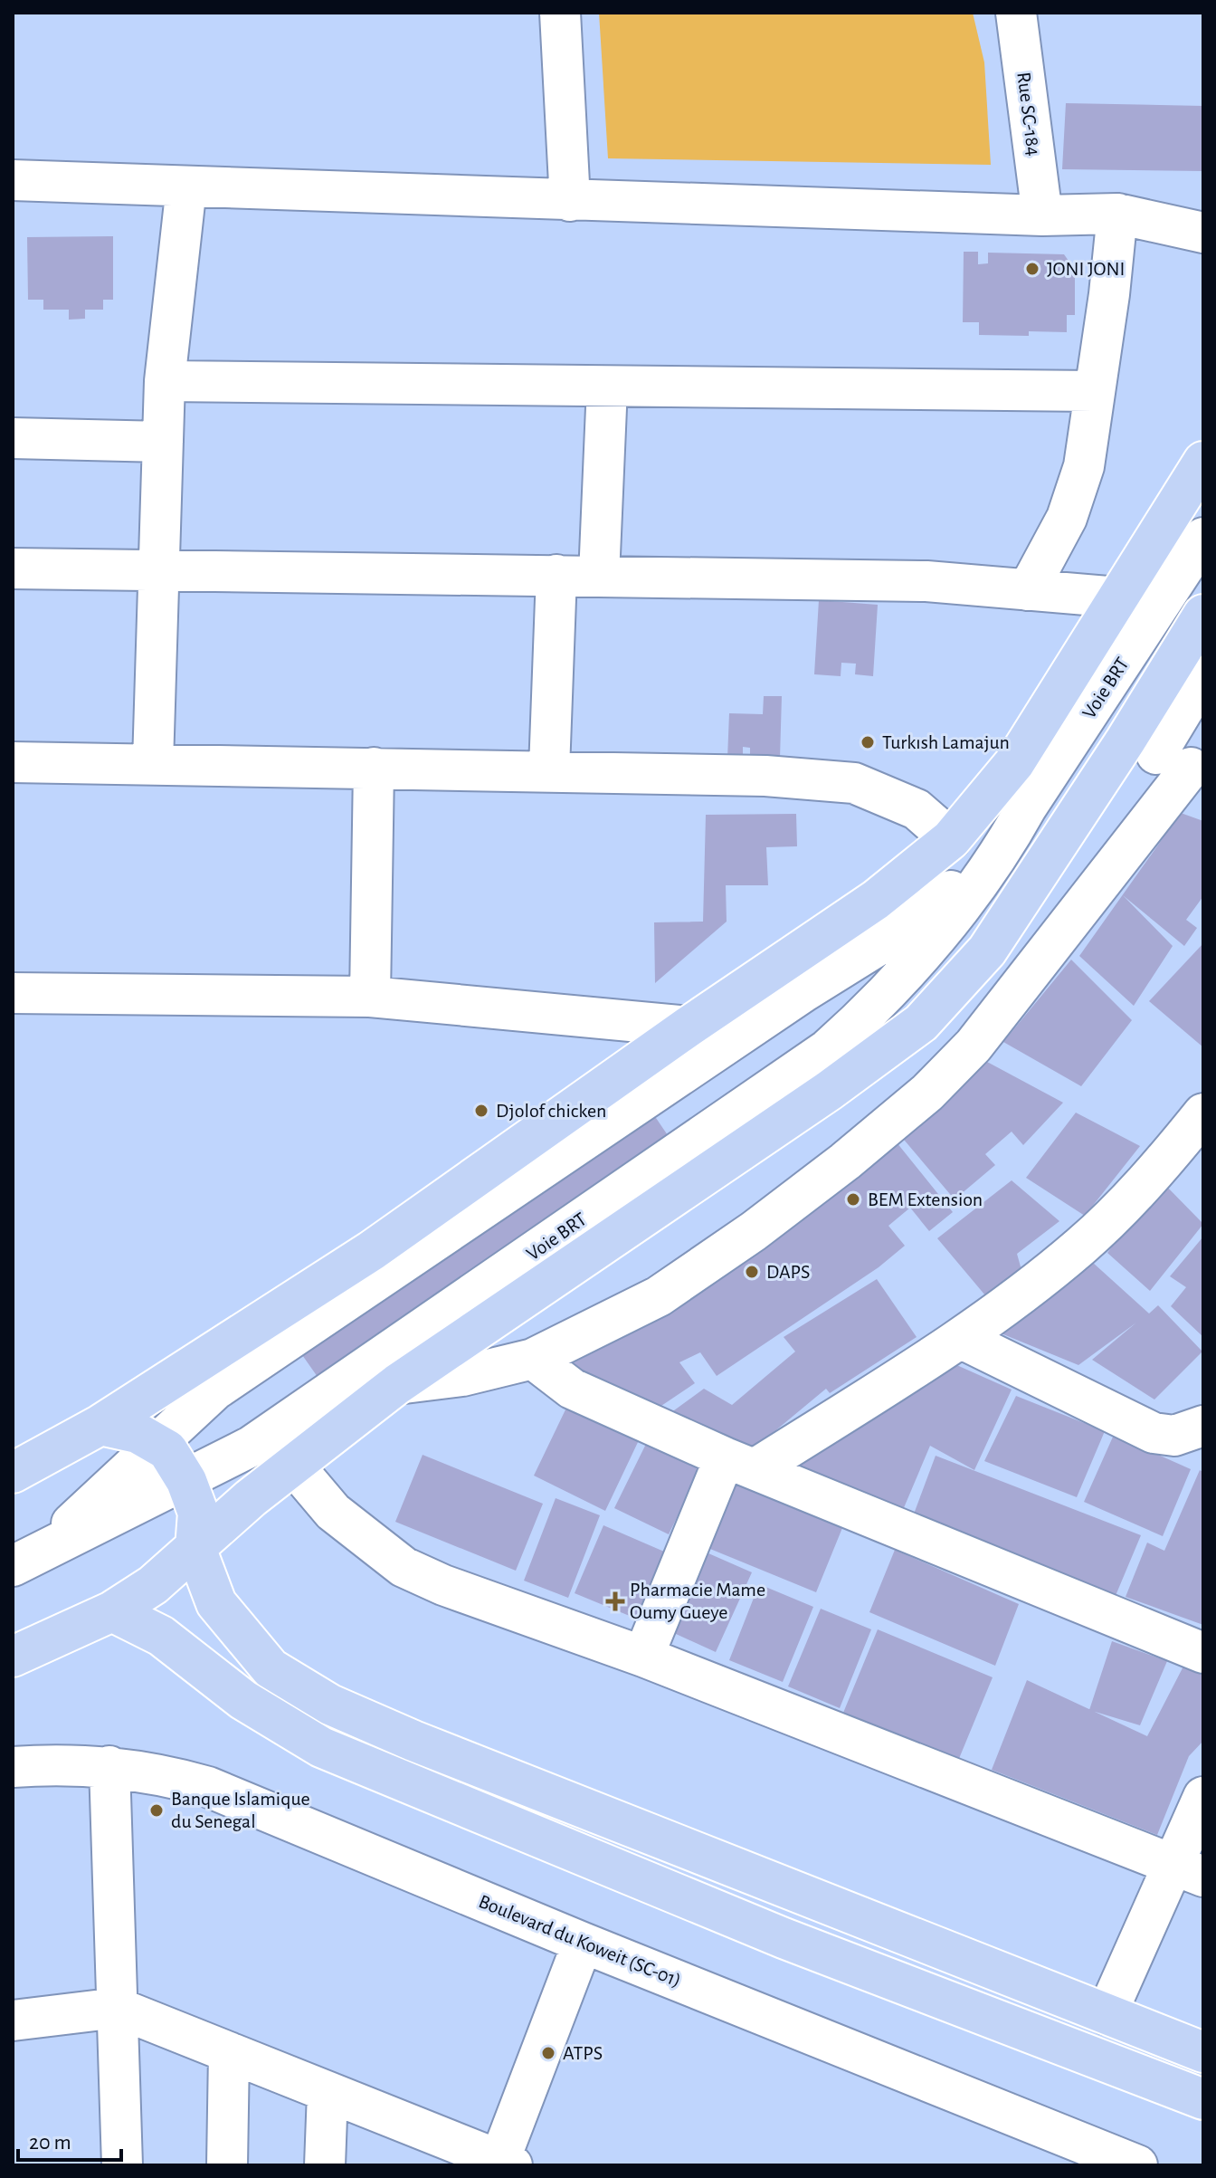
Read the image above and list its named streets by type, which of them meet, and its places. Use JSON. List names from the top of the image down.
{
  "streets": {
    "street": ["Rue SC-184", "Voie BRT", "Boulevard du Koweit (SC-01)"]
  },
  "places": {
    "other": [
      "JONI JONI",
      "Turkısh Lamajun",
      "Djolof chicken",
      "BEM Extension",
      "DAPS",
      "Banque Islamique du Senegal",
      "ATPS"
    ],
    "health": ["Pharmacie Mame Oumy Gueye"]
  },
  "scale_bar": "20 m"
}
